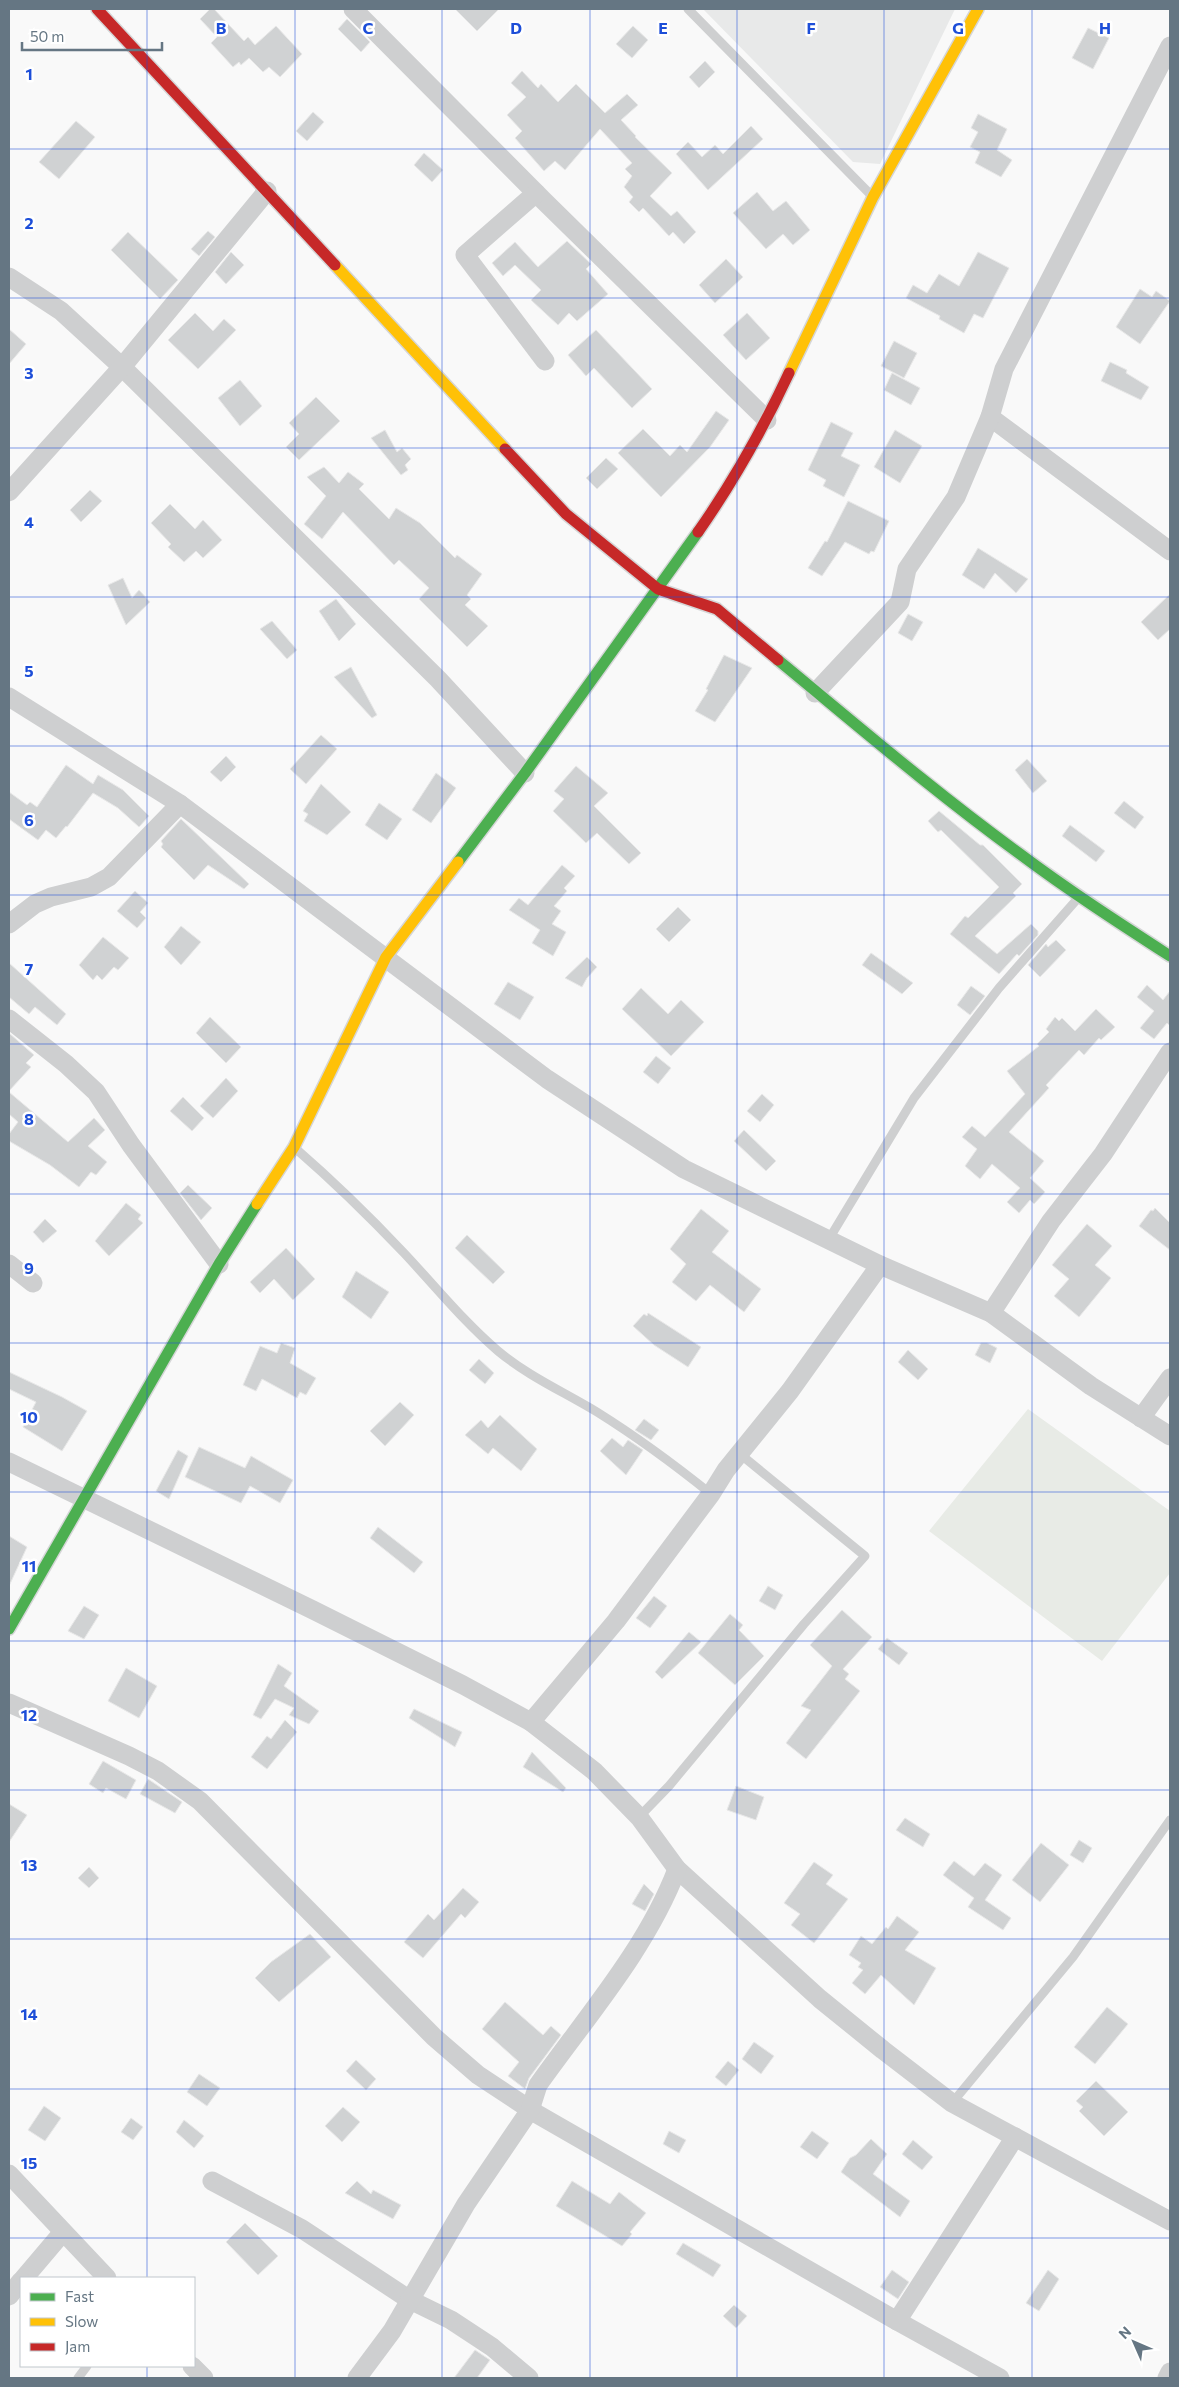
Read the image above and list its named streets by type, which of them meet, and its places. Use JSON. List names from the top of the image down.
{
  "legend": ["Fast", "Slow", "Jam"],
  "scale_bar": "50 m",
  "north": "top left",
  "grid": {
    "columns": [
      "B",
      "C",
      "D",
      "E",
      "F",
      "G",
      "H"
    ],
    "rows": [
      "1",
      "2",
      "3",
      "4",
      "5",
      "6",
      "7",
      "8",
      "9",
      "10",
      "11",
      "12",
      "13",
      "14",
      "15"
    ]
  }
}
